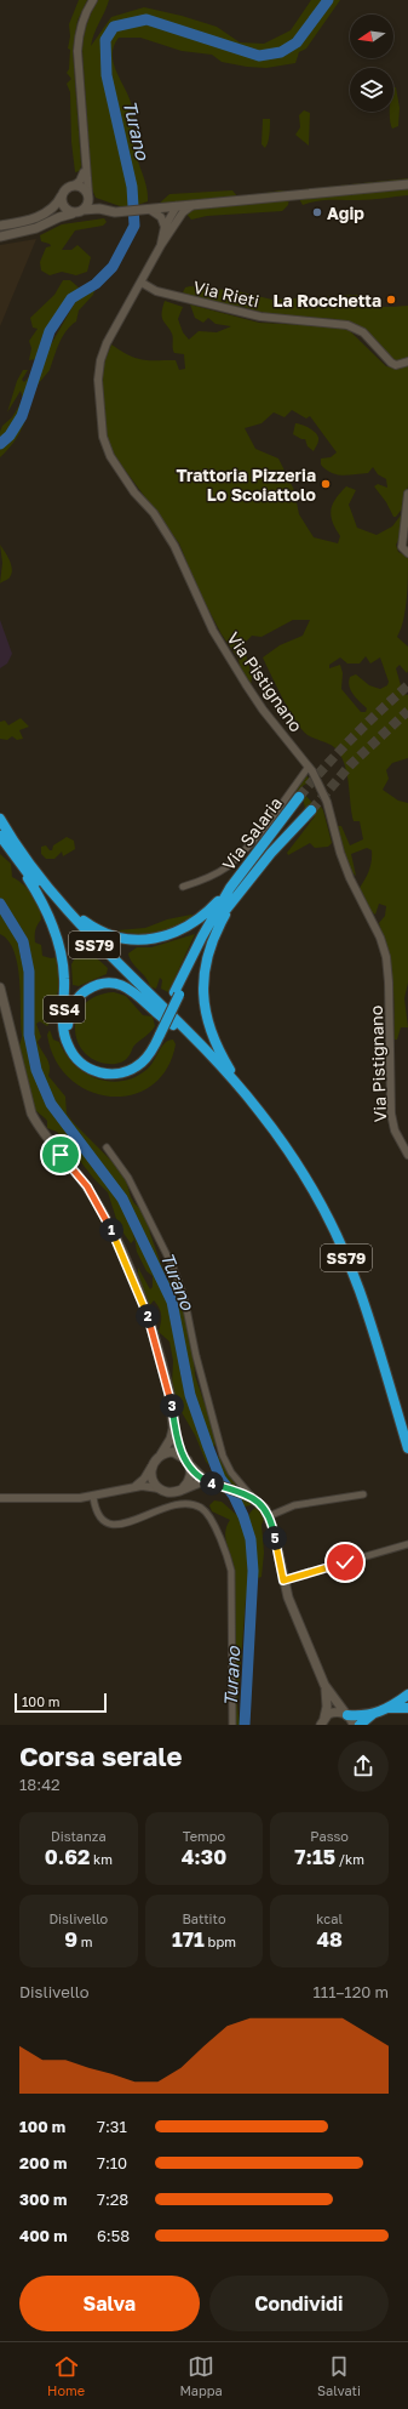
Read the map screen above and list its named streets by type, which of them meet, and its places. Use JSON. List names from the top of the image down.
{
  "streets": {
    "highway": ["Via Salaria", "SS79", "SS4"],
    "street": ["Via Rieti", "Via Pistignano"]
  },
  "crossings": [
    ["Via Rieti", "Via Pistignano"],
    ["SS79", "SS4"]
  ],
  "water": ["Turano"],
  "places": ["Agip", "La Rocchetta", "Trattoria Pizzeria Lo Scoiattolo"],
  "scale_bar": "100 m",
  "north": "left",
  "page": {
    "pins": [
      "1",
      "2",
      "3",
      "4",
      "5"
    ],
    "scale": "100 m",
    "heading": ["Corsa serale", "18:42"],
    "stats": [
      ["Distanza", "0.62 km"],
      ["Tempo", "4:30"],
      ["Passo", "7:15 /km"],
      ["Dislivello", "9 m"],
      ["Battito", "171 bpm"],
      ["kcal", "48"]
    ],
    "chart": ["Dislivello", "111–120 m"],
    "list": [
      {
        "name": "100 m",
        "note": "7:31"
      },
      {
        "name": "200 m",
        "note": "7:10"
      },
      {
        "name": "300 m",
        "note": "7:28"
      },
      {
        "name": "400 m",
        "note": "6:58"
      }
    ],
    "buttons": ["Salva", "Condividi"],
    "tabs": ["Home", "Mappa", "Salvati"]
  }
}
